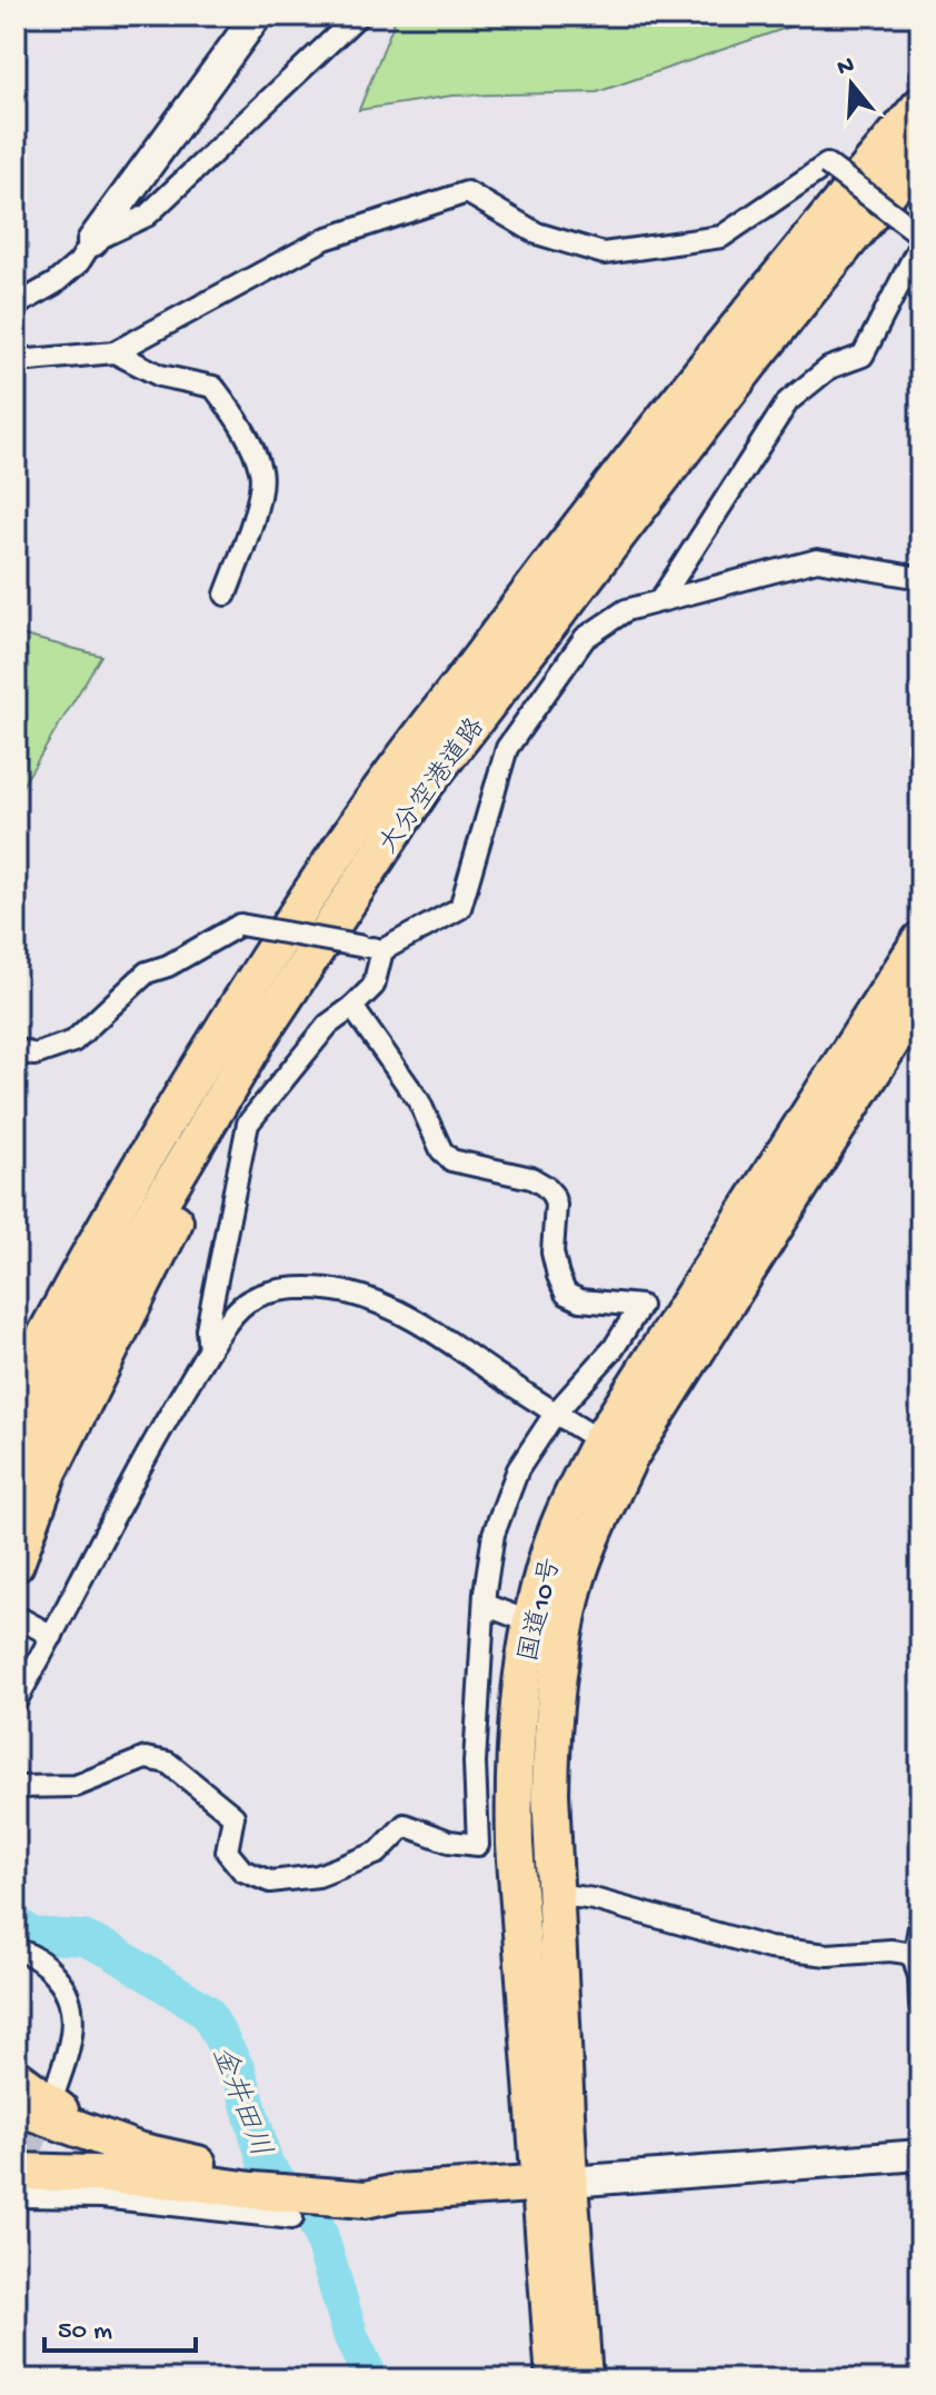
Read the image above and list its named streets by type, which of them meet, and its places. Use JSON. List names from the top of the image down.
{
  "streets": {
    "highway": ["大分空港道路", "国道10号"]
  },
  "water": ["金井田川"],
  "scale_bar": "50 m",
  "north": "top"
}
